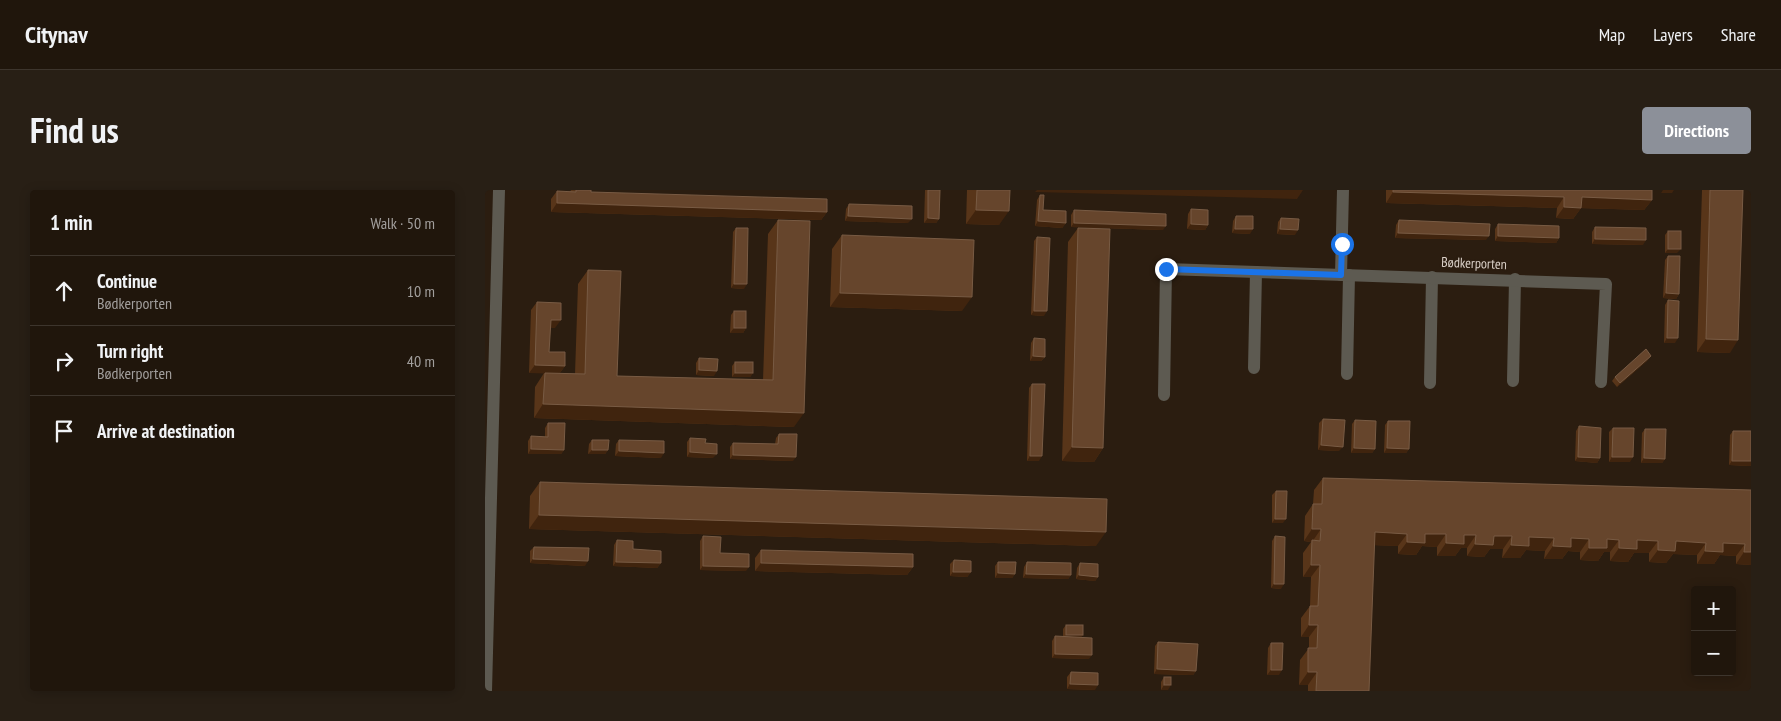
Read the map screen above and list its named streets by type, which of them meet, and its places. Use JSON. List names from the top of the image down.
{
  "streets": {
    "street": ["Bødkerporten"]
  },
  "page": {
    "header": "Citynav",
    "nav": ["Map", "Layers", "Share"],
    "title": "Find us",
    "buttons": "Directions",
    "heading": ["1 min", "Walk · 50 m"],
    "list": [
      ["Continue", "Bødkerporten", "10 m"],
      ["Turn right", "Bødkerporten", "40 m"],
      "Arrive at destination"
    ],
    "map_buttons": ["+", "−"]
  }
}
